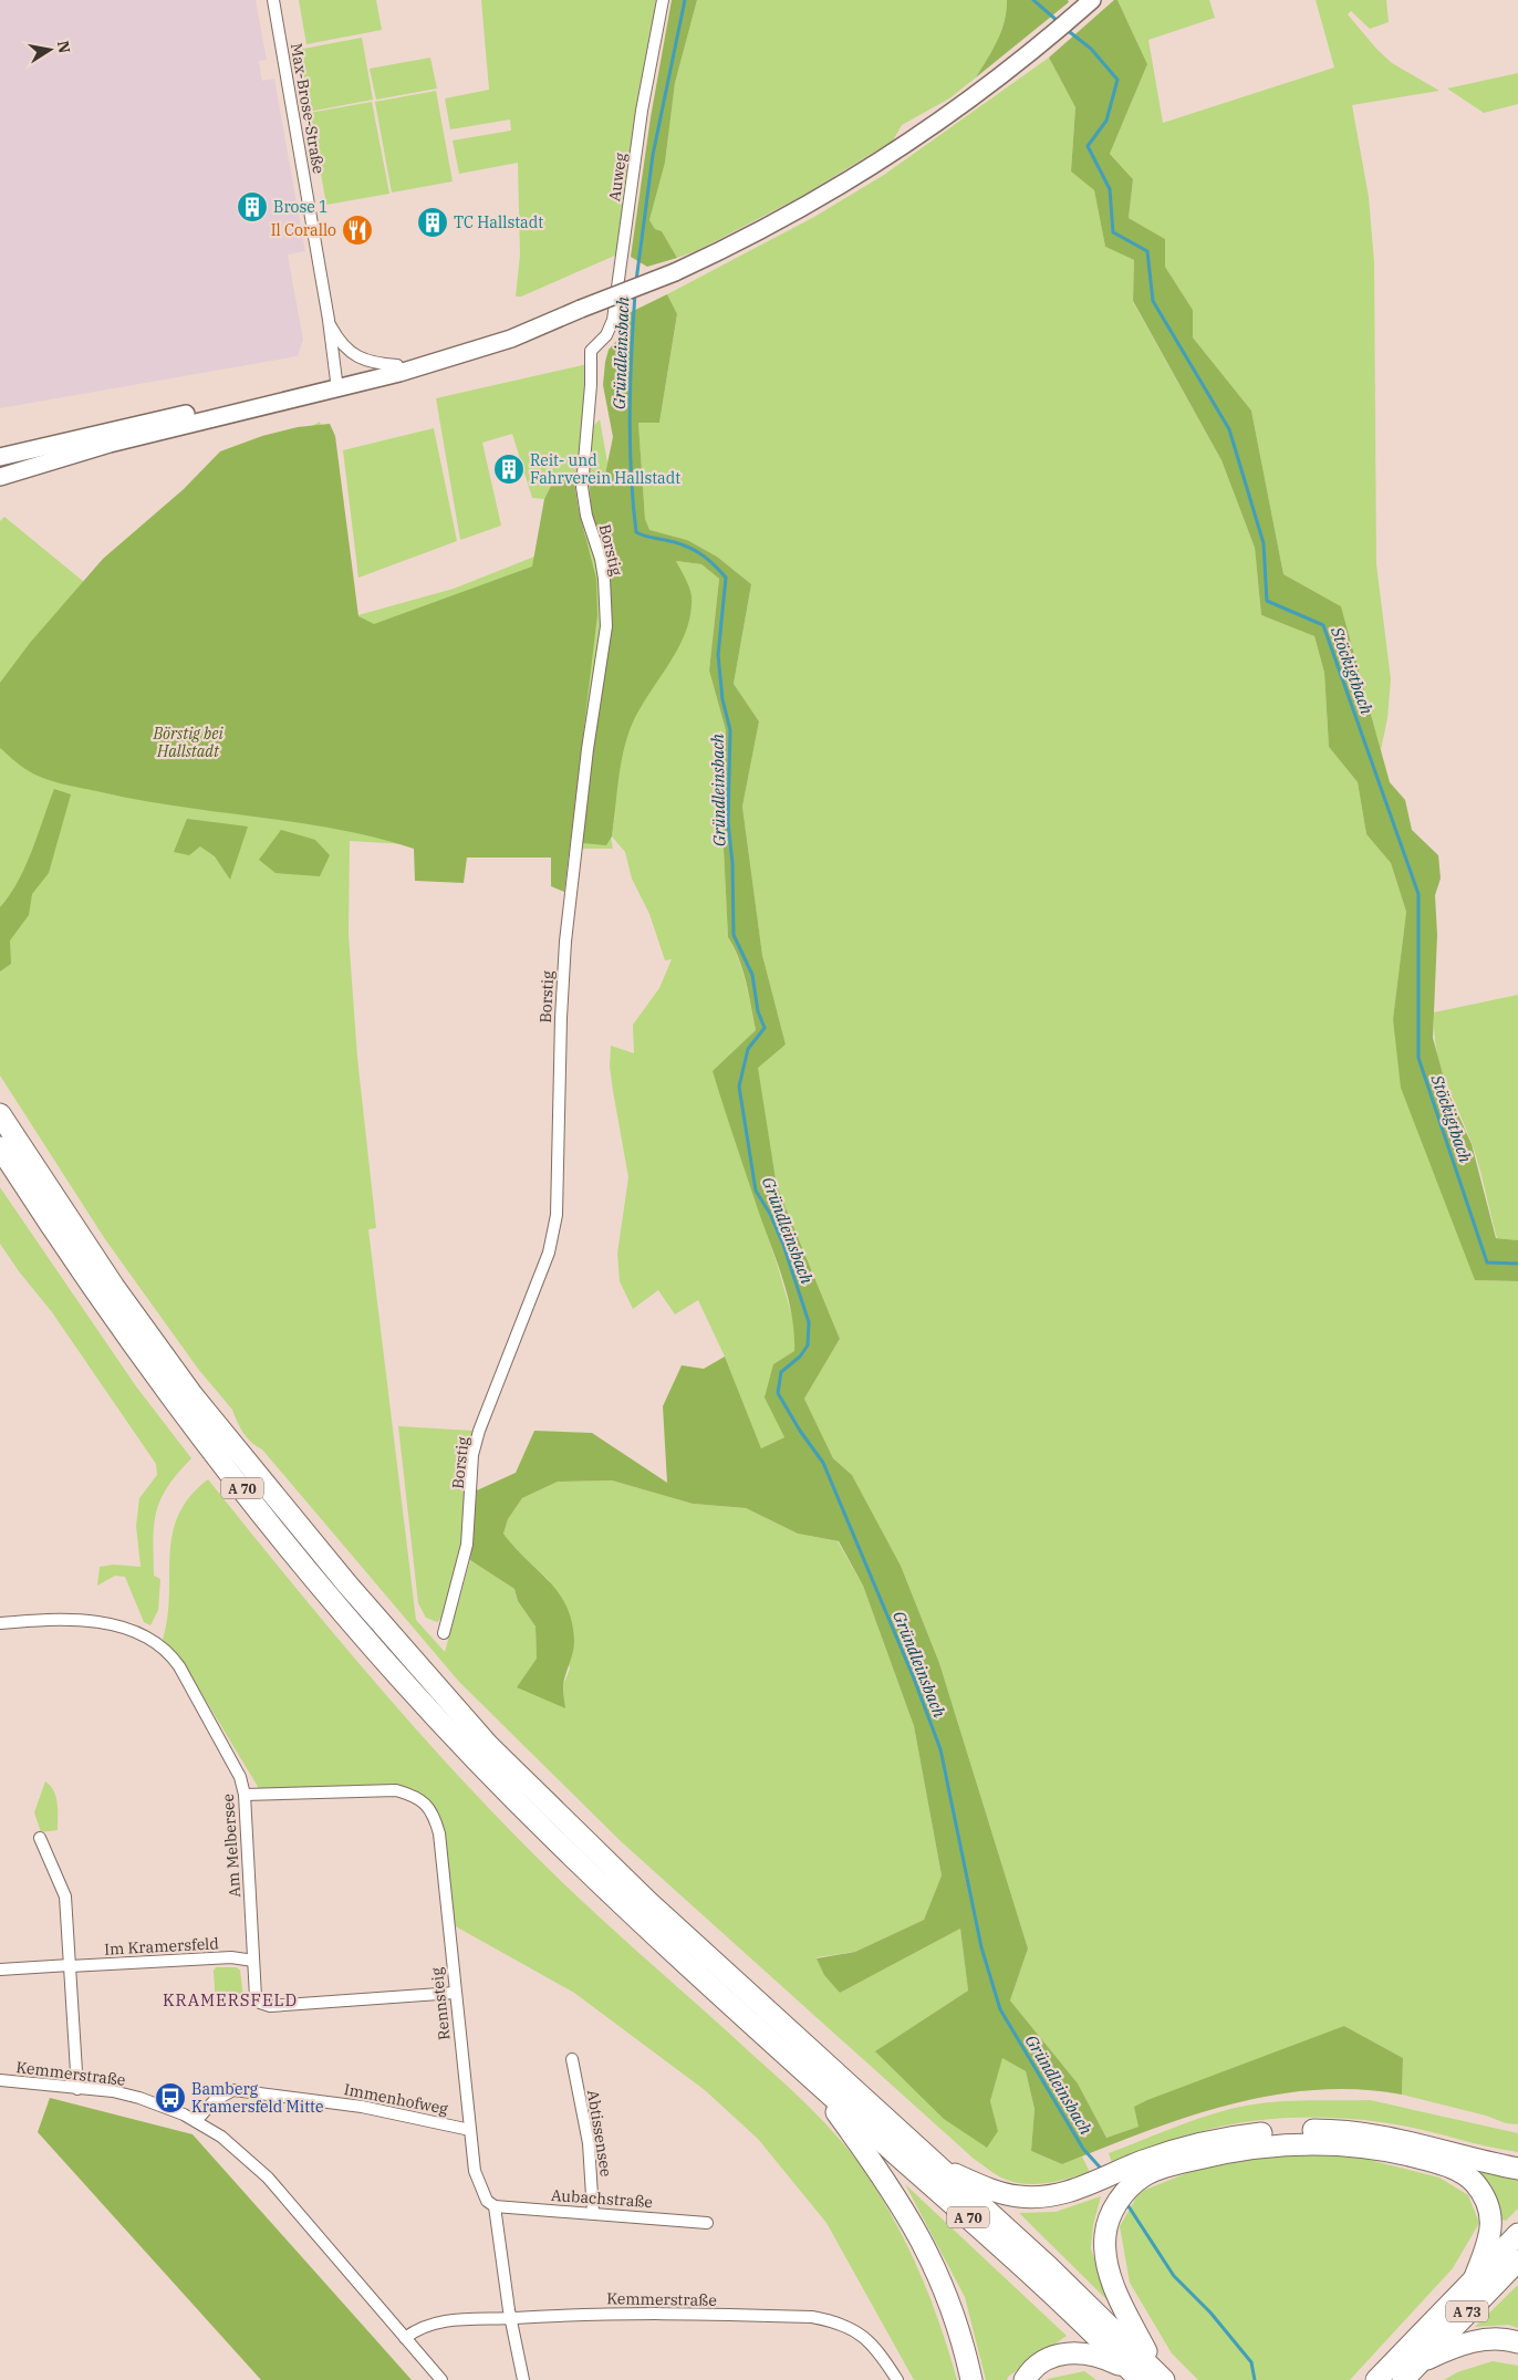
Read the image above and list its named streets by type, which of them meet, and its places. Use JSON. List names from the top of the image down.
{
  "streets": {
    "highway": ["A 70", "A 73"],
    "street": [
      "Max-Brose-Straße",
      "Auweg",
      "Borstig",
      "Am Melbersee",
      "Im Kramersfeld",
      "Rennsteig",
      "Kemmerstraße",
      "Immenhofweg",
      "Abtissensee",
      "Aubachstraße"
    ]
  },
  "crossings": [
    ["Auweg", "Borstig"],
    ["Am Melbersee", "Im Kramersfeld"],
    ["Am Melbersee", "Rennsteig"],
    ["Rennsteig", "Kemmerstraße"],
    ["Rennsteig", "Immenhofweg"],
    ["Rennsteig", "Aubachstraße"],
    ["Kemmerstraße", "Immenhofweg"],
    ["Abtissensee", "Aubachstraße"]
  ],
  "districts": ["KRAMERSFELD"],
  "water": ["Gründleinsbach", "Stöckigtbach"],
  "parks": ["Börstig bei Hallstadt"],
  "places": {
    "building": ["Brose 1", "TC Hallstadt", "Reit- und Fahrverein Hallstadt"],
    "restaurant": ["Il Corallo"],
    "bus stop": ["Bamberg Kramersfeld Mitte"]
  },
  "north": "right"
}
